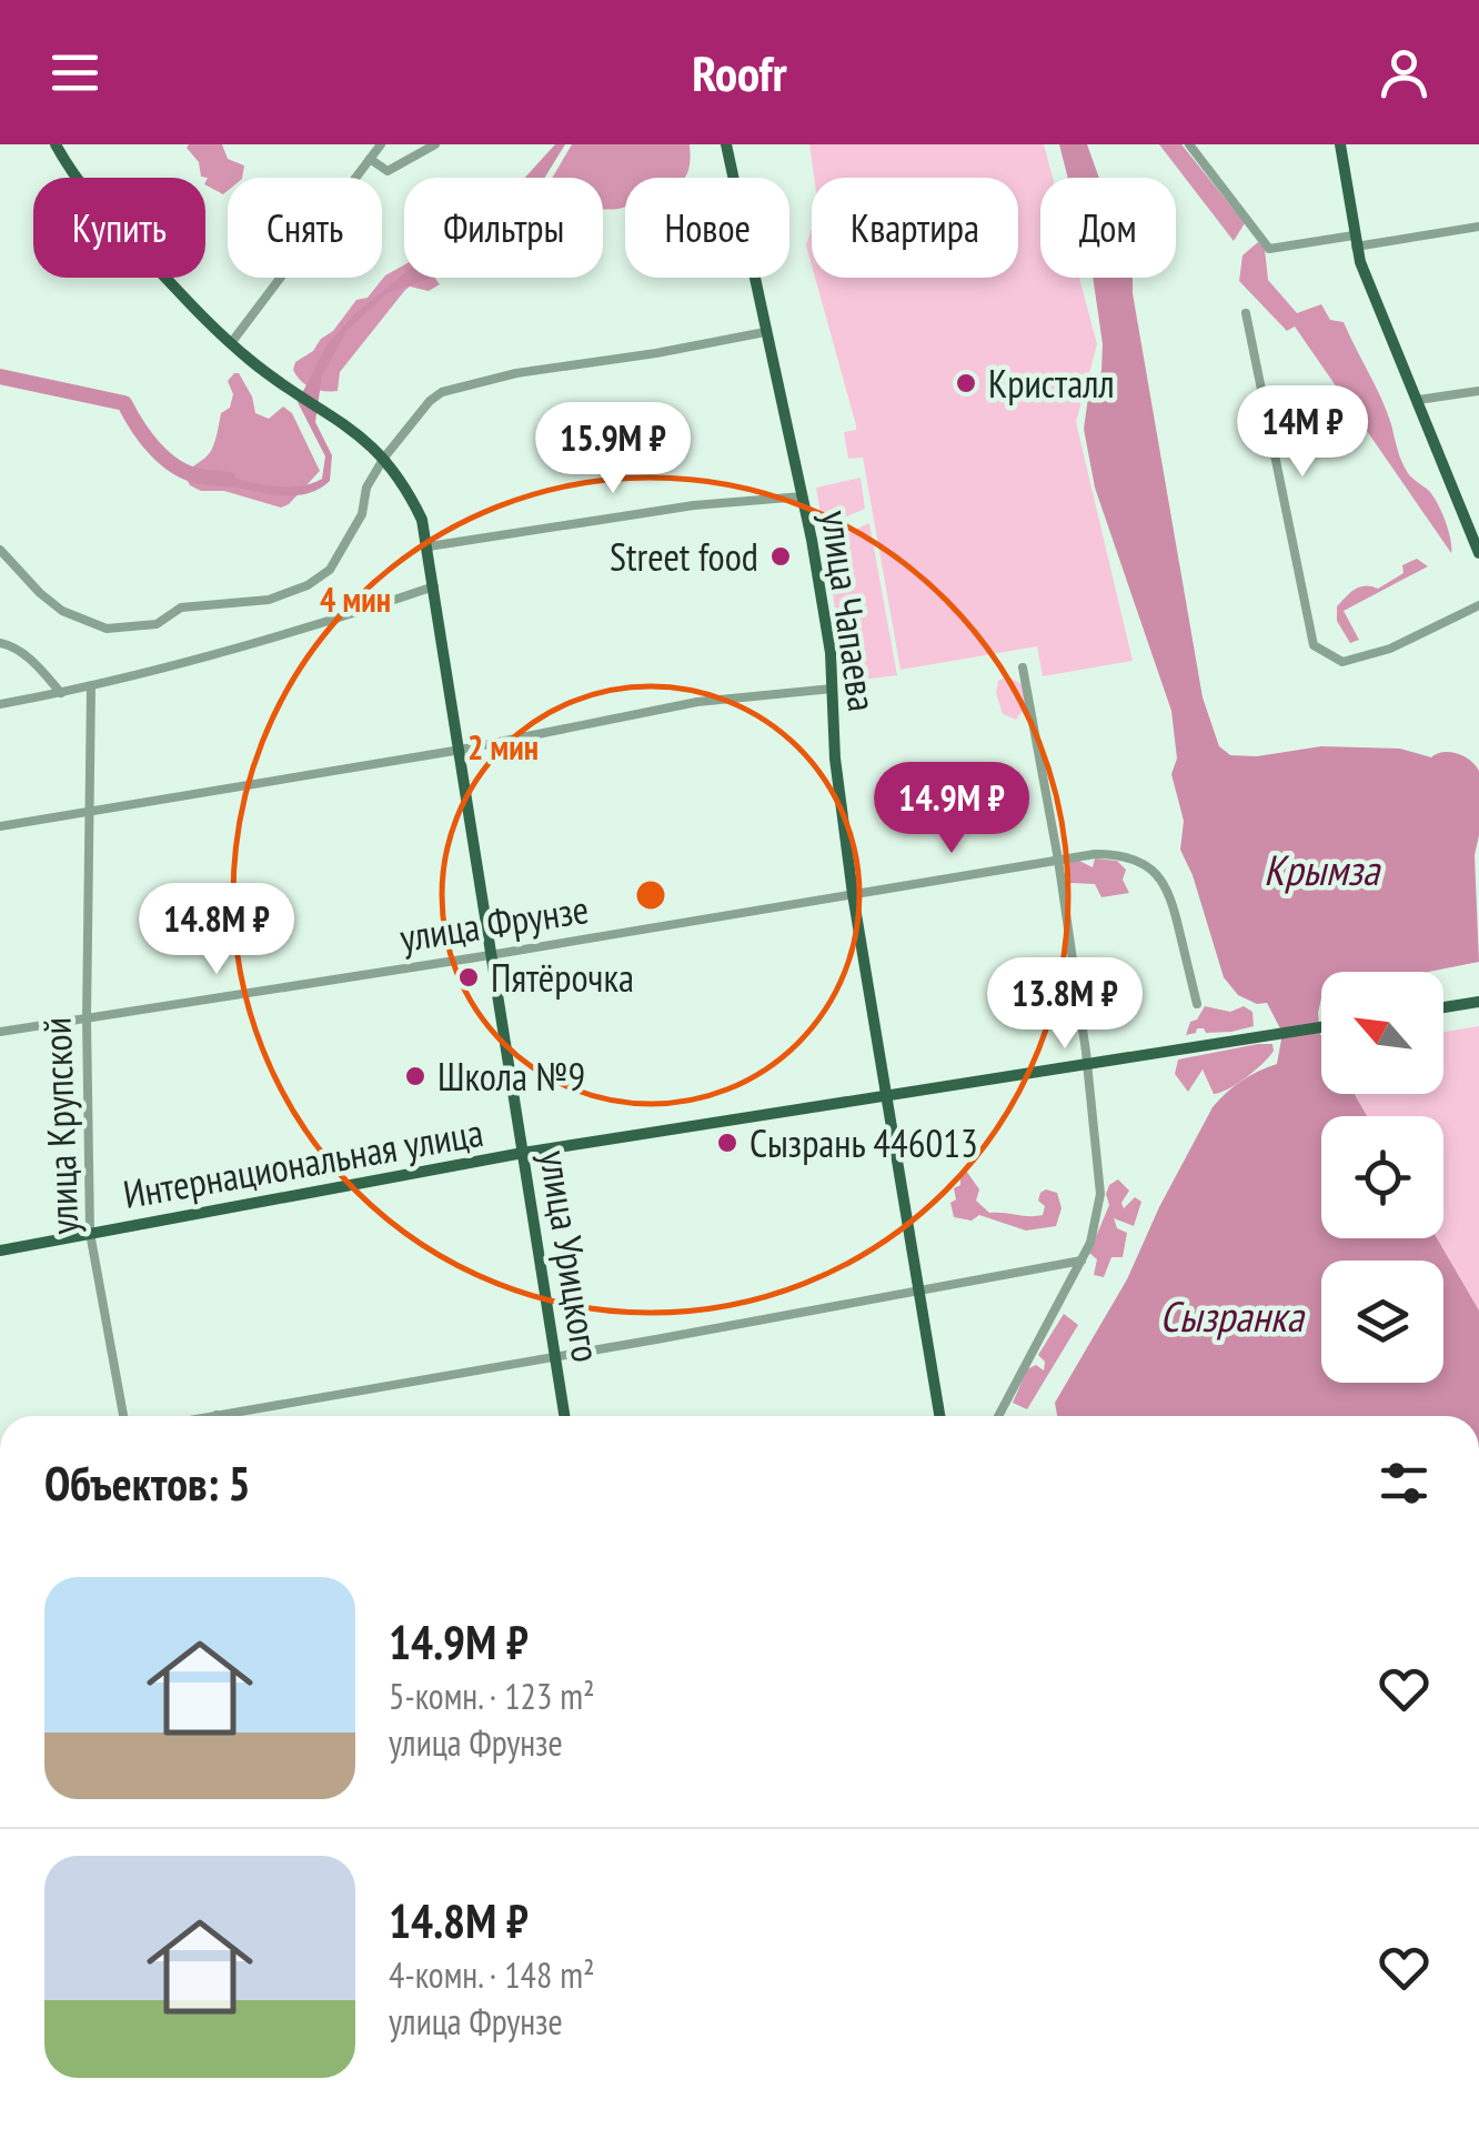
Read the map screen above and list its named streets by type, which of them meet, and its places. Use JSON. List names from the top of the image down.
{
  "streets": {
    "main road": ["улица Чапаева", "Интернациональная улица", "улица Урицкого"],
    "street": ["улица Фрунзе", "улица Крупской"]
  },
  "crossings": [
    ["улица Чапаева", "улица Фрунзе"],
    ["улица Чапаева", "Интернациональная улица"],
    ["улица Фрунзе", "улица Крупской"],
    ["улица Фрунзе", "улица Урицкого"],
    ["улица Крупской", "Интернациональная улица"],
    ["Интернациональная улица", "улица Урицкого"]
  ],
  "water": ["Крымза", "Сызранка"],
  "places": [
    "Кристалл",
    "Street food",
    "Пятёрочка",
    "Школа №9",
    "Сызрань 446013"
  ],
  "north": "top left",
  "page": {
    "header": "Roofr",
    "chip": [
      "Купить",
      "Снять",
      "Фильтры",
      "Новое",
      "Квартира",
      "Дом"
    ],
    "price": [
      "14M ₽",
      "15.9M ₽",
      "14.9M ₽",
      "14.8M ₽",
      "13.8M ₽"
    ],
    "heading": "Объектов: 5",
    "list": [
      {
        "name": "14.9M ₽",
        "note": "5-комн. · 123 m² · улица Фрунзе"
      },
      {
        "name": "14.8M ₽",
        "note": "4-комн. · 148 m² · улица Фрунзе"
      }
    ]
  },
  "rings": ["4 мин", "2 мин"]
}
